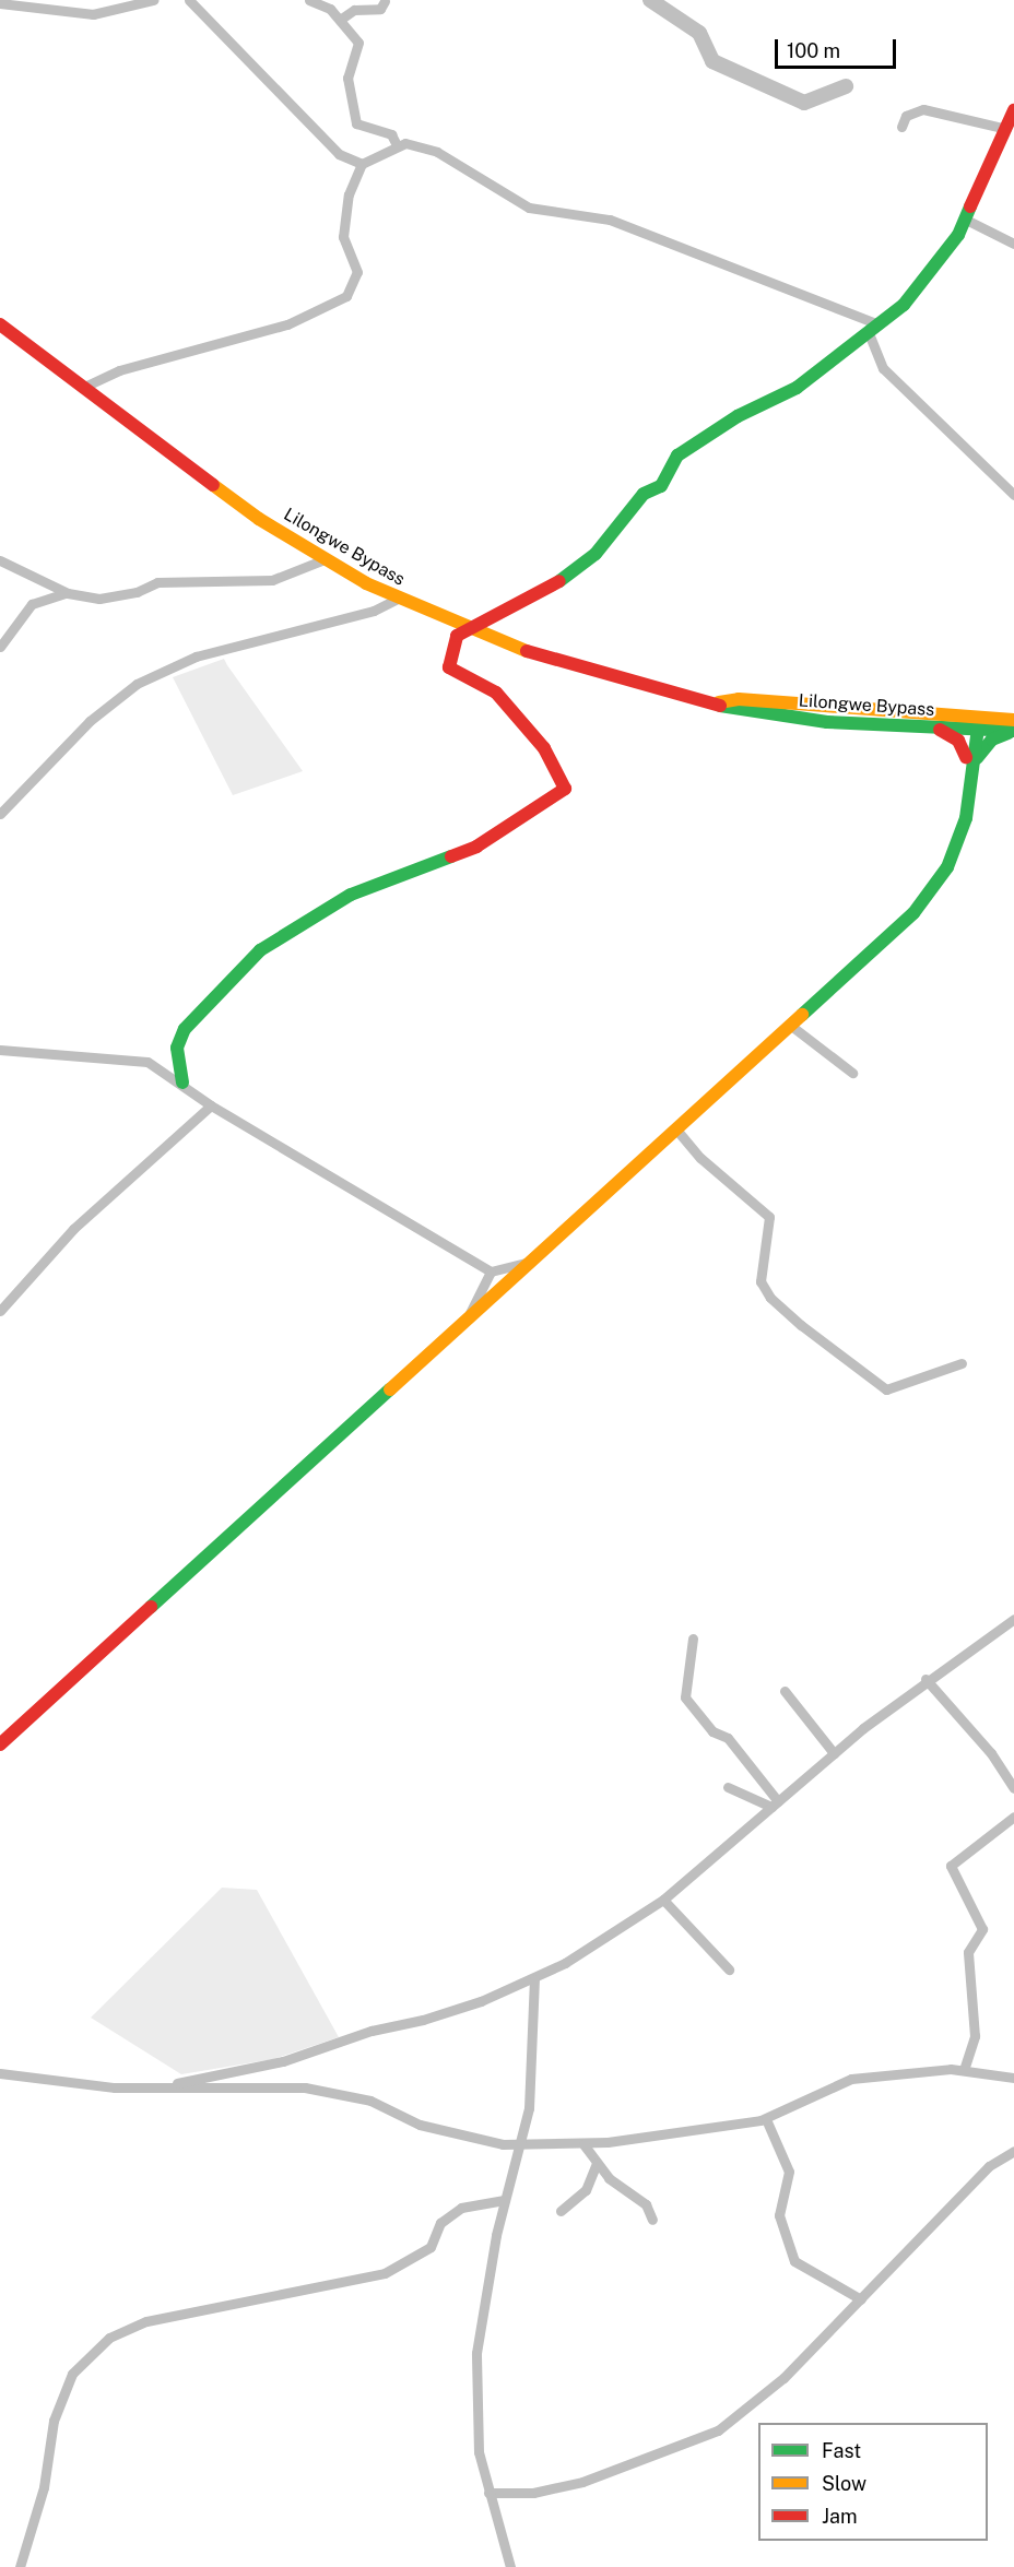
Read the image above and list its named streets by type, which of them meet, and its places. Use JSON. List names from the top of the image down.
{
  "streets": {
    "main road": ["Lilongwe Bypass"]
  },
  "legend": ["Fast", "Slow", "Jam"],
  "scale_bar": "100 m"
}
